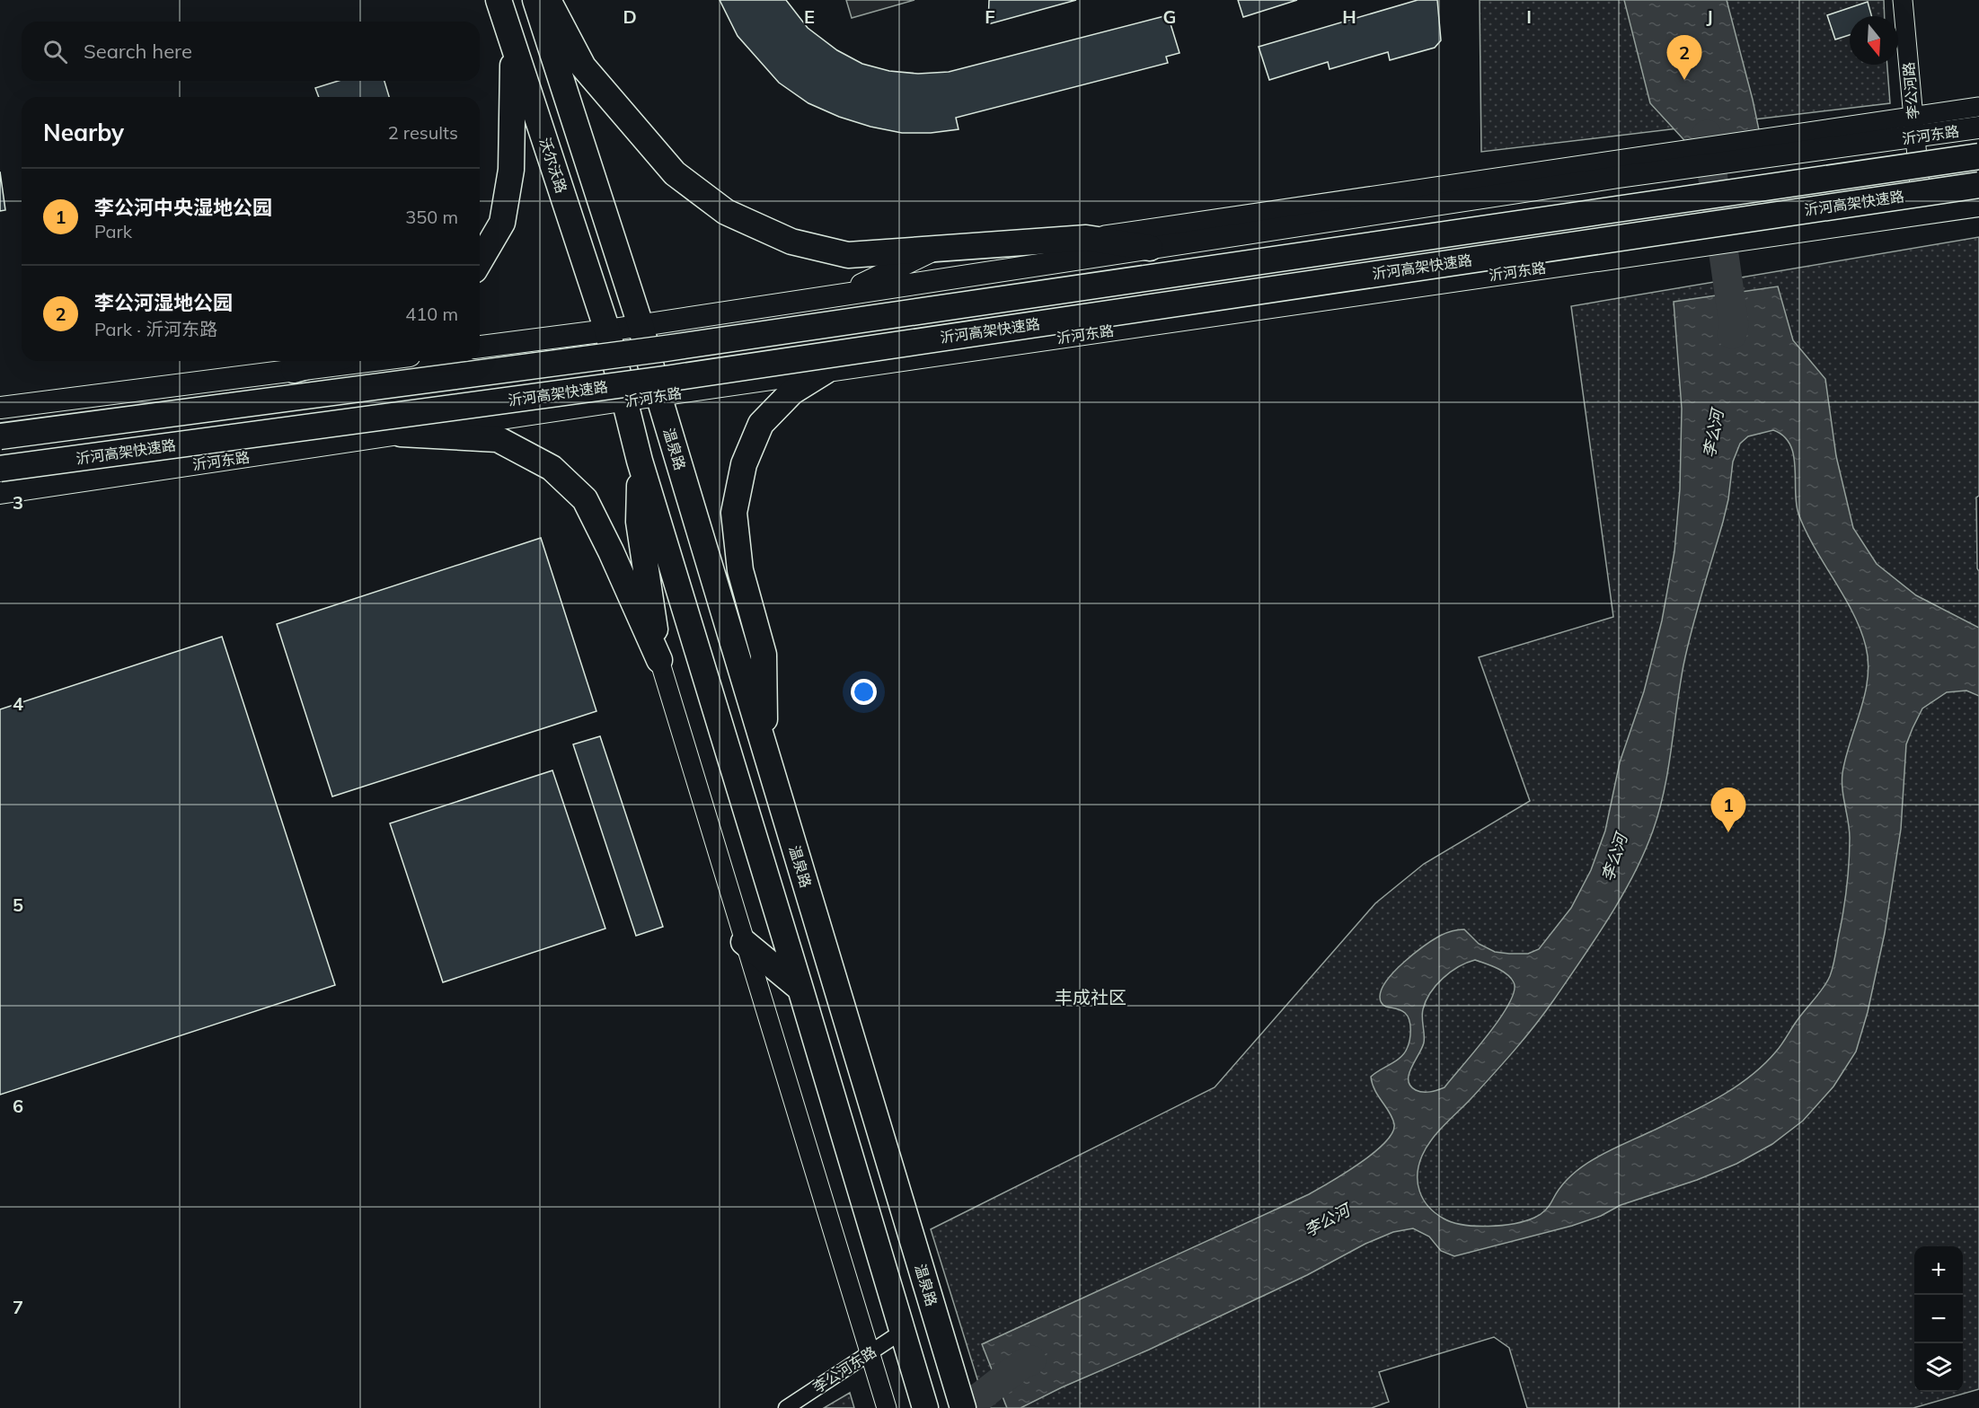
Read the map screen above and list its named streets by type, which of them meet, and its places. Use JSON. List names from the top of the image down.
{
  "streets": {
    "highway": ["沃尔沃路", "沂河高架快速路", "温泉路"],
    "main road": ["沂河东路"],
    "street": ["李公河路", "李公河东路"]
  },
  "crossings": [
    ["李公河路", "沂河东路"],
    ["沂河东路", "沃尔沃路"],
    ["沂河东路", "温泉路"]
  ],
  "districts": ["丰成社区"],
  "water": ["李公河"],
  "north": "bottom",
  "page": {
    "search": "Search here",
    "pins": ["2", "1"],
    "heading": ["Nearby", "2 results"],
    "list": [
      {
        "mark": "1",
        "name": "李公河中央湿地公园",
        "note": "Park",
        "value": "350 m"
      },
      {
        "mark": "2",
        "name": "李公河湿地公园",
        "note": "Park · 沂河东路",
        "value": "410 m"
      }
    ],
    "map_buttons": ["+", "−"]
  },
  "grid": {
    "columns": [
      "D",
      "E",
      "F",
      "G",
      "H",
      "I",
      "J"
    ],
    "rows": [
      "3",
      "4",
      "5",
      "6",
      "7"
    ]
  }
}
